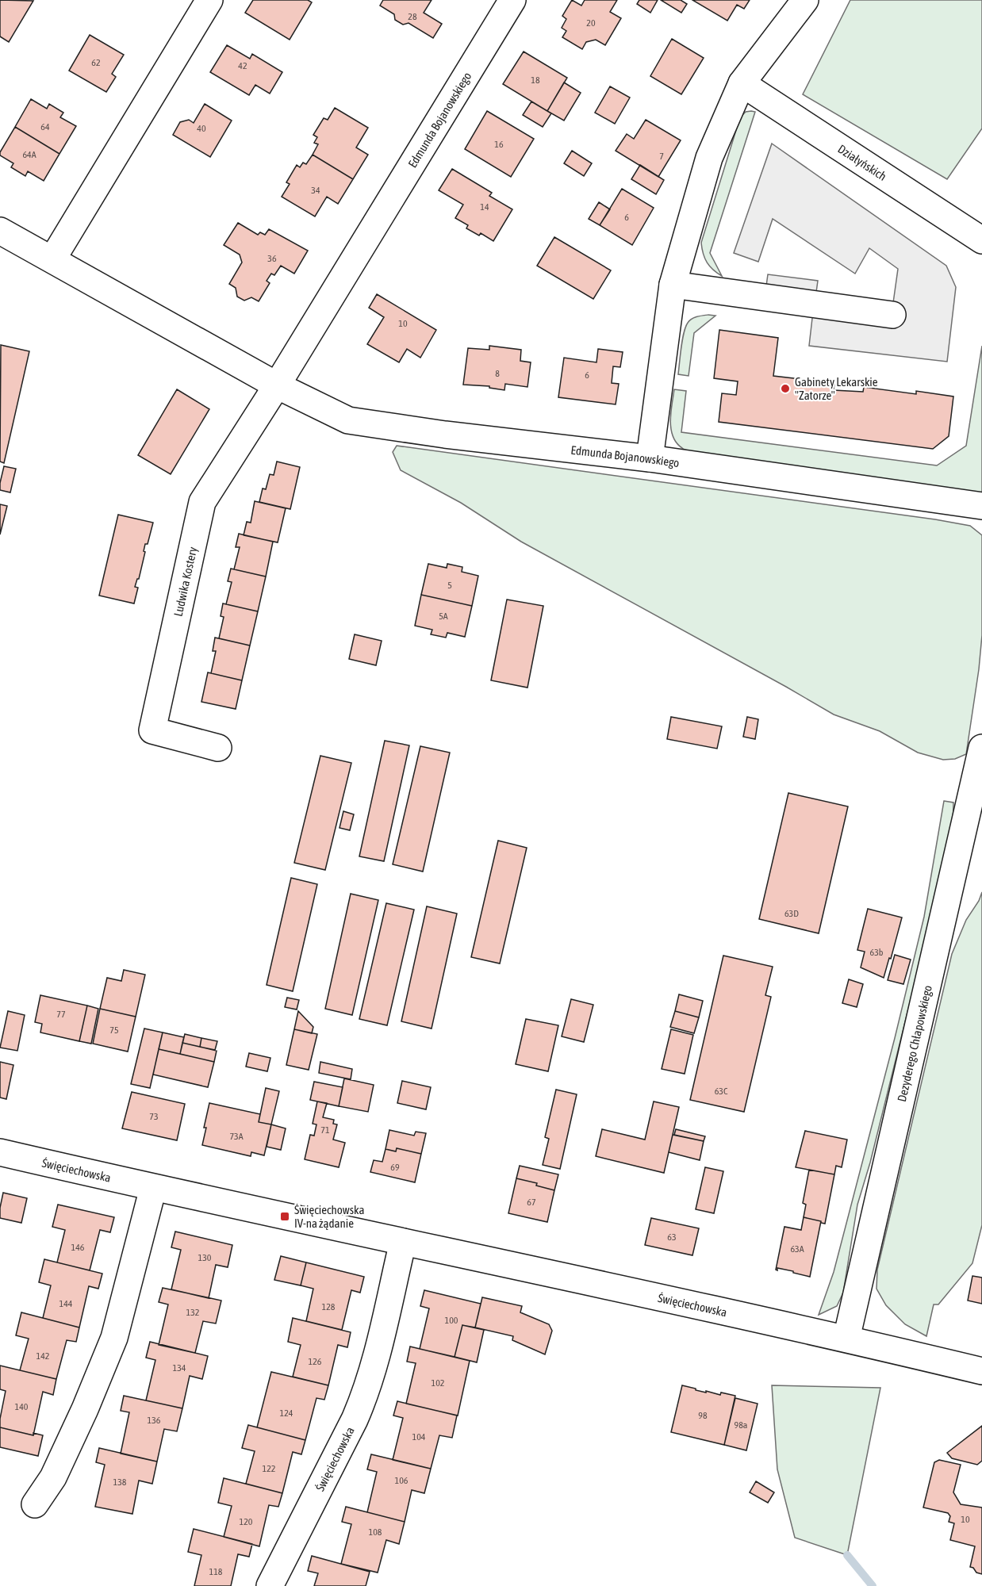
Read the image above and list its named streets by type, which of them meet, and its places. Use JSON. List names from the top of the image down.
{
  "streets": {
    "street": [
      "Edmunda Bojanowskiego",
      "Działyńskich",
      "Ludwika Kostery",
      "Dezyderego Chłapowskiego",
      "Święciechowska"
    ]
  },
  "crossings": [
    ["Edmunda Bojanowskiego", "Ludwika Kostery"],
    ["Dezyderego Chłapowskiego", "Święciechowska"]
  ],
  "places": {
    "other": ["Gabinety Lekarskie \"Zatorze\""],
    "transit": ["Święciechowska IV-na żądanie"]
  },
  "house_numbers": [
    "28",
    "20",
    "62",
    "42",
    "18",
    "64",
    "40",
    "16",
    "64A",
    "7",
    "34",
    "14",
    "6",
    "36",
    "10",
    "8",
    "6",
    "5",
    "5A",
    "63D",
    "63b",
    "77",
    "75",
    "63C",
    "73",
    "71",
    "73A",
    "69",
    "67",
    "63",
    "146",
    "63A",
    "130",
    "144",
    "128",
    "132",
    "100",
    "142",
    "126",
    "134",
    "102",
    "140",
    "124",
    "98",
    "136",
    "98a",
    "104",
    "122",
    "106",
    "138",
    "10",
    "120",
    "108",
    "118"
  ]
}
